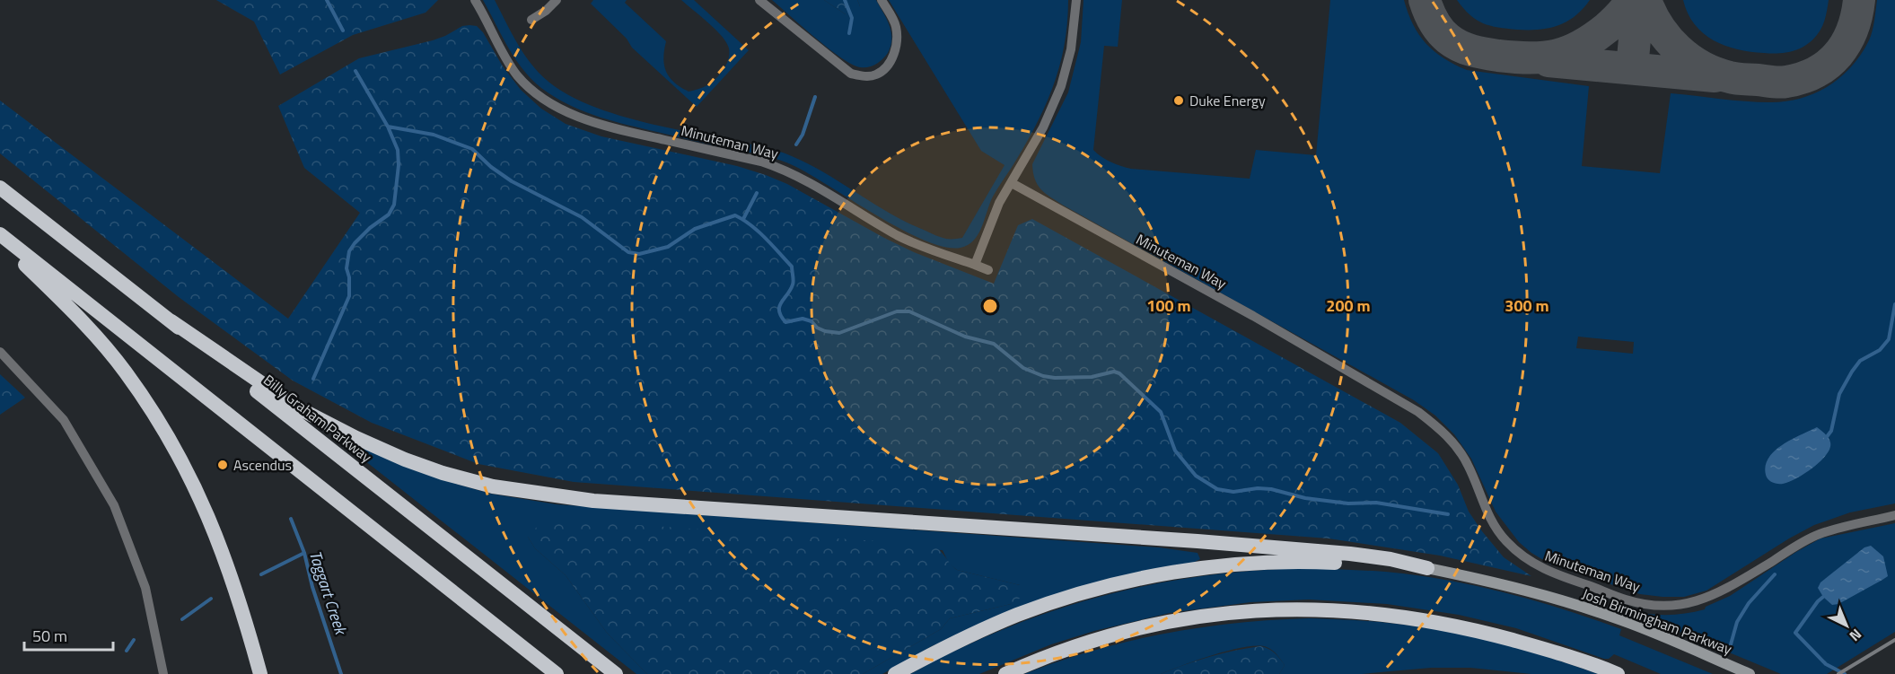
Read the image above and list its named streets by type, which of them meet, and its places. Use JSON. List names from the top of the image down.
{
  "streets": {
    "highway": ["Billy Graham Parkway"],
    "main road": ["Josh Birmingham Parkway"],
    "street": ["Minuteman Way"]
  },
  "water": ["Taggart Creek"],
  "places": ["Duke Energy", "Ascendus"],
  "scale_bar": "50 m",
  "north": "bottom right",
  "rings": ["100 m", "200 m", "300 m"]
}
